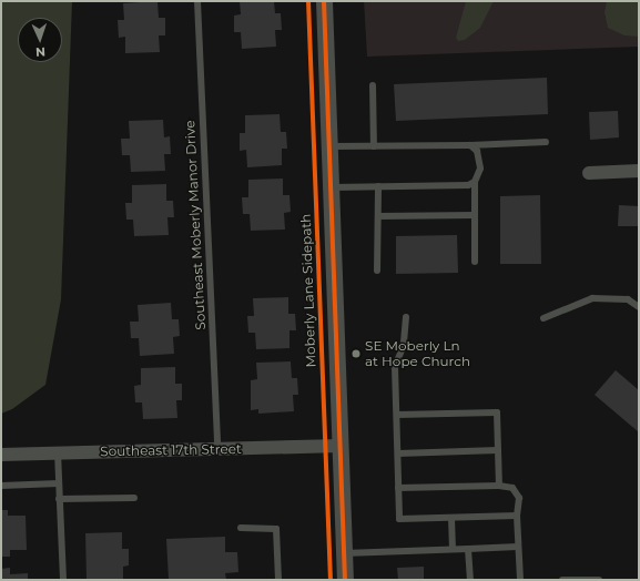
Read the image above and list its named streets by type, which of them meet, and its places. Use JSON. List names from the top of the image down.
{
  "streets": {
    "street": ["Southeast 17th Street"],
    "lane": ["Southeast Moberly Manor Drive"],
    "cycle path": ["Moberly Lane Sidepath"]
  },
  "crossings": [
    ["Southeast Moberly Manor Drive", "Southeast 17th Street"]
  ],
  "places": ["SE Moberly Ln at Hope Church"],
  "north": "bottom"
}
